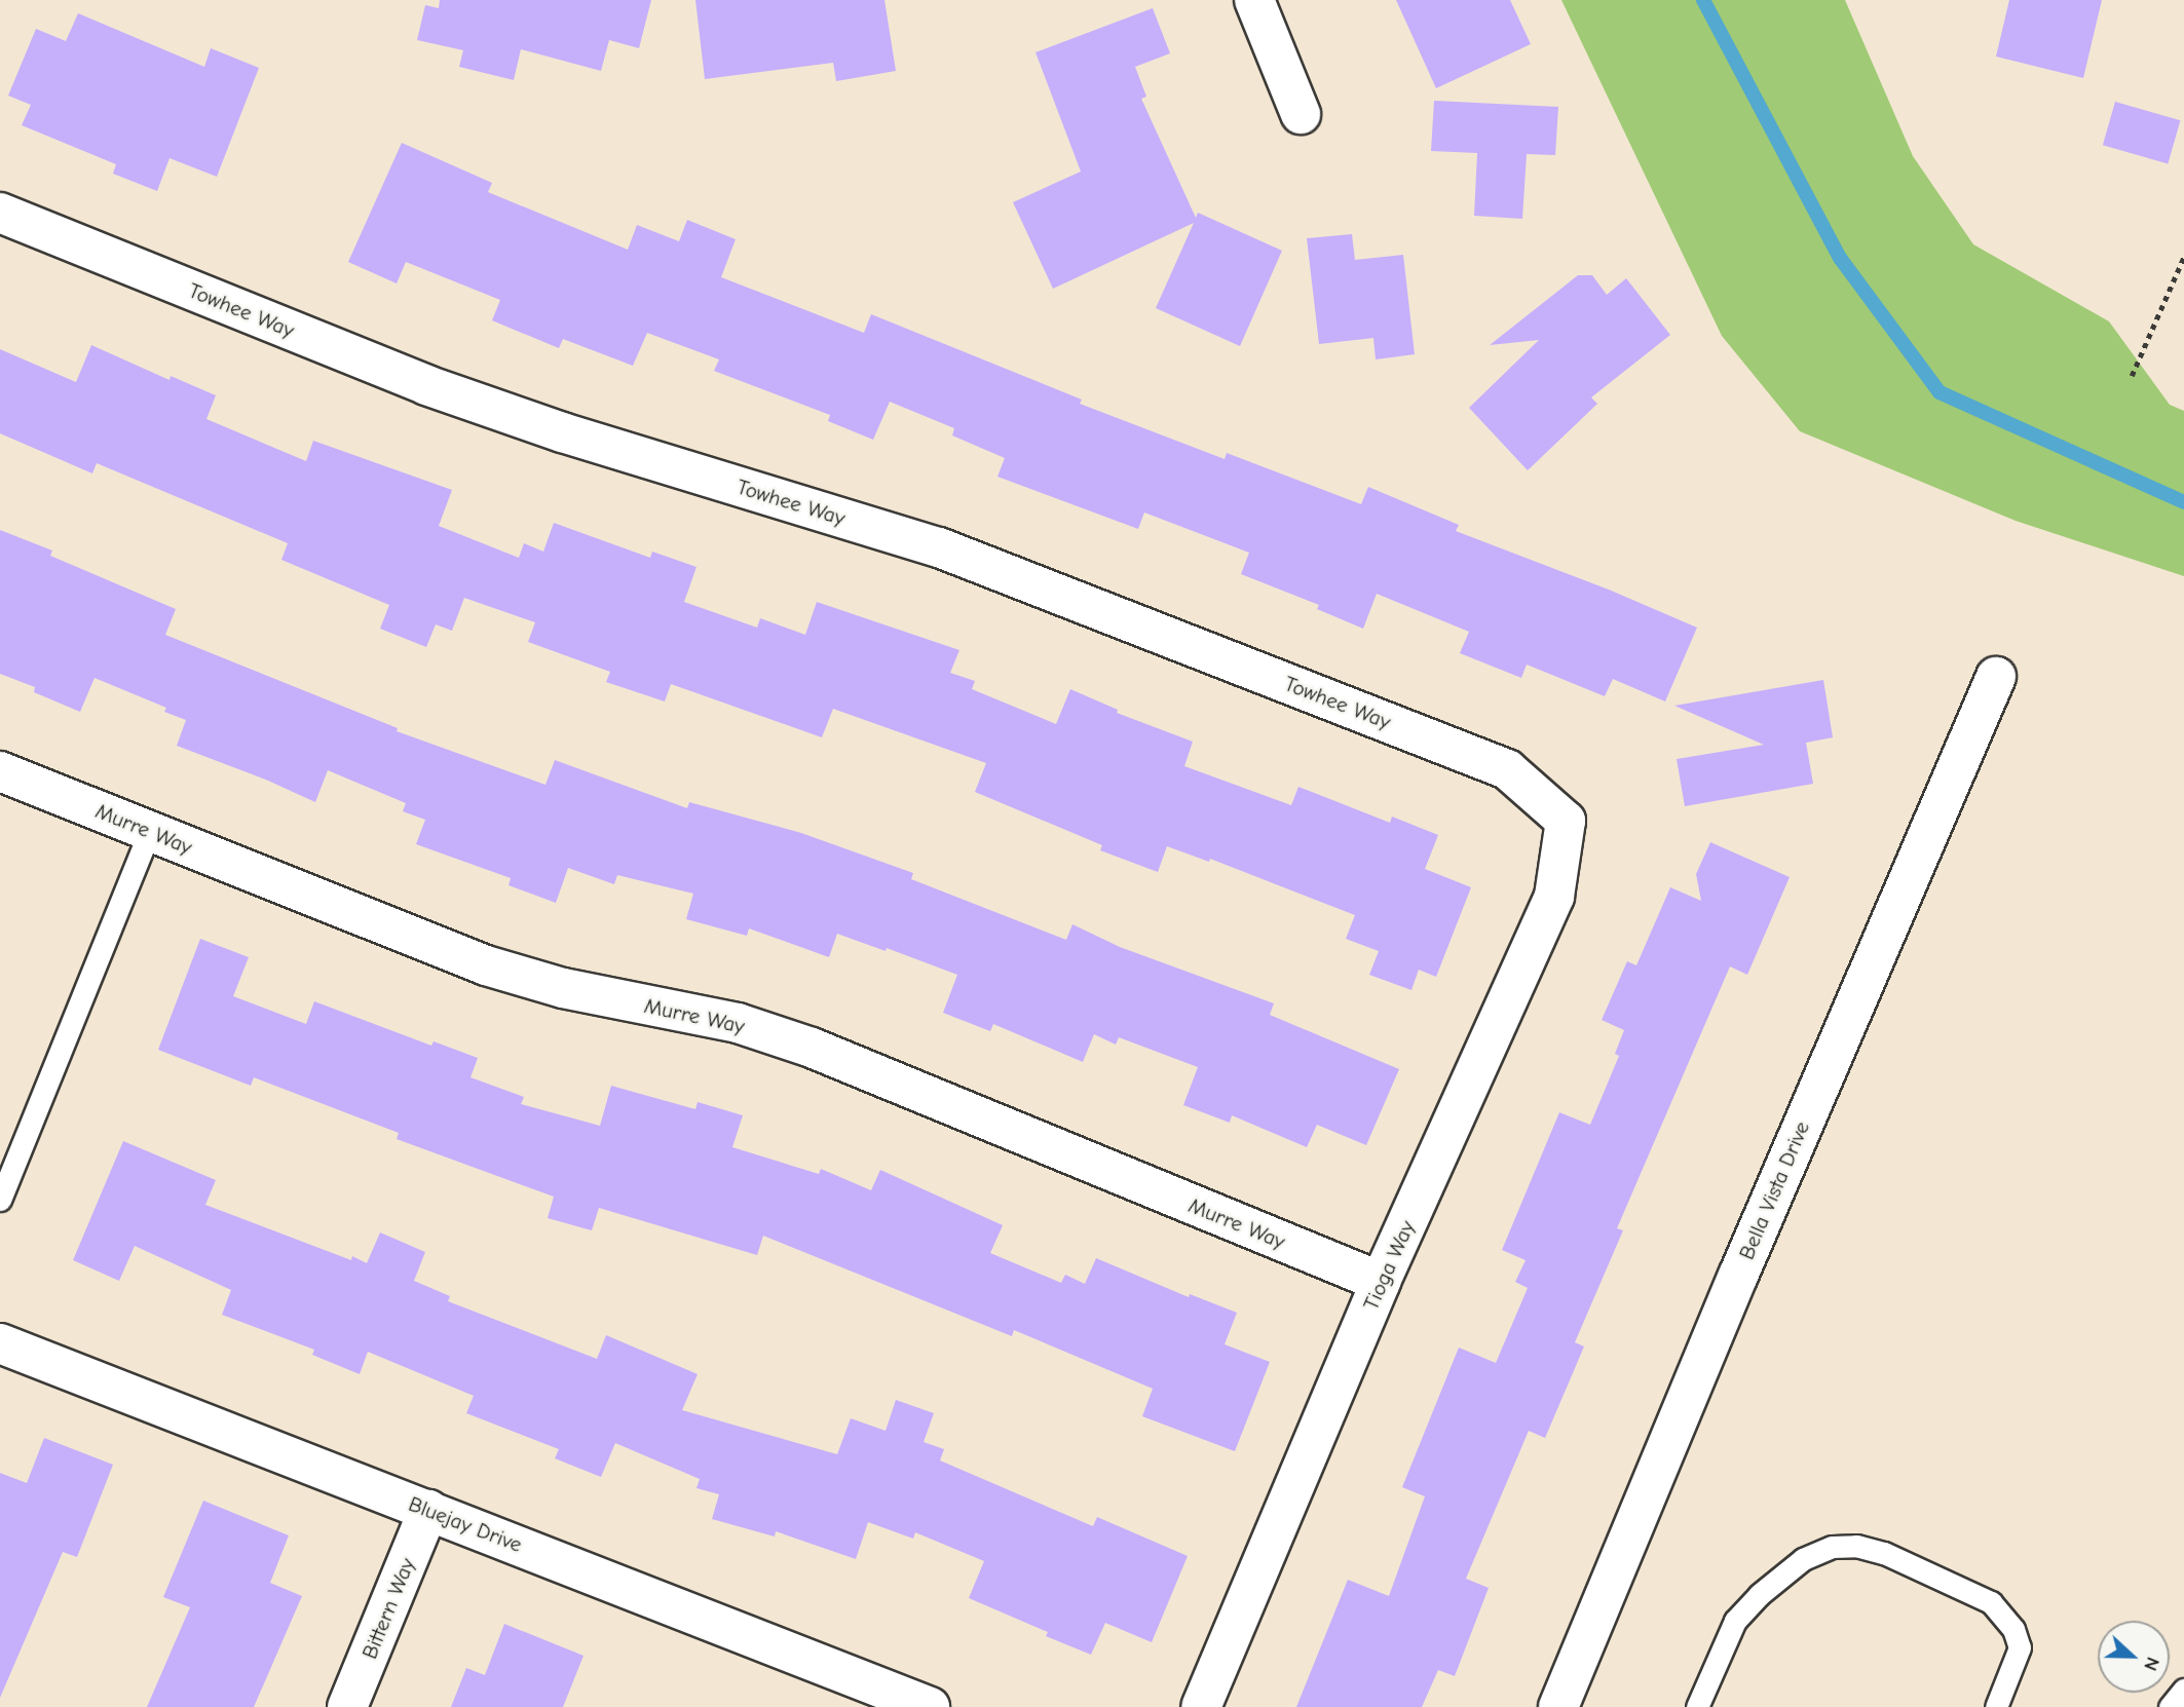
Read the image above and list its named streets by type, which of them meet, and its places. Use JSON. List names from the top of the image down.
{
  "streets": {
    "street": [
      "Towhee Way",
      "Murre Way",
      "Bella Vista Drive",
      "Tioga Way",
      "Bluejay Drive",
      "Bittern Way"
    ]
  },
  "crossings": [
    ["Towhee Way", "Tioga Way"],
    ["Murre Way", "Tioga Way"],
    ["Bluejay Drive", "Bittern Way"]
  ],
  "north": "right"
}
